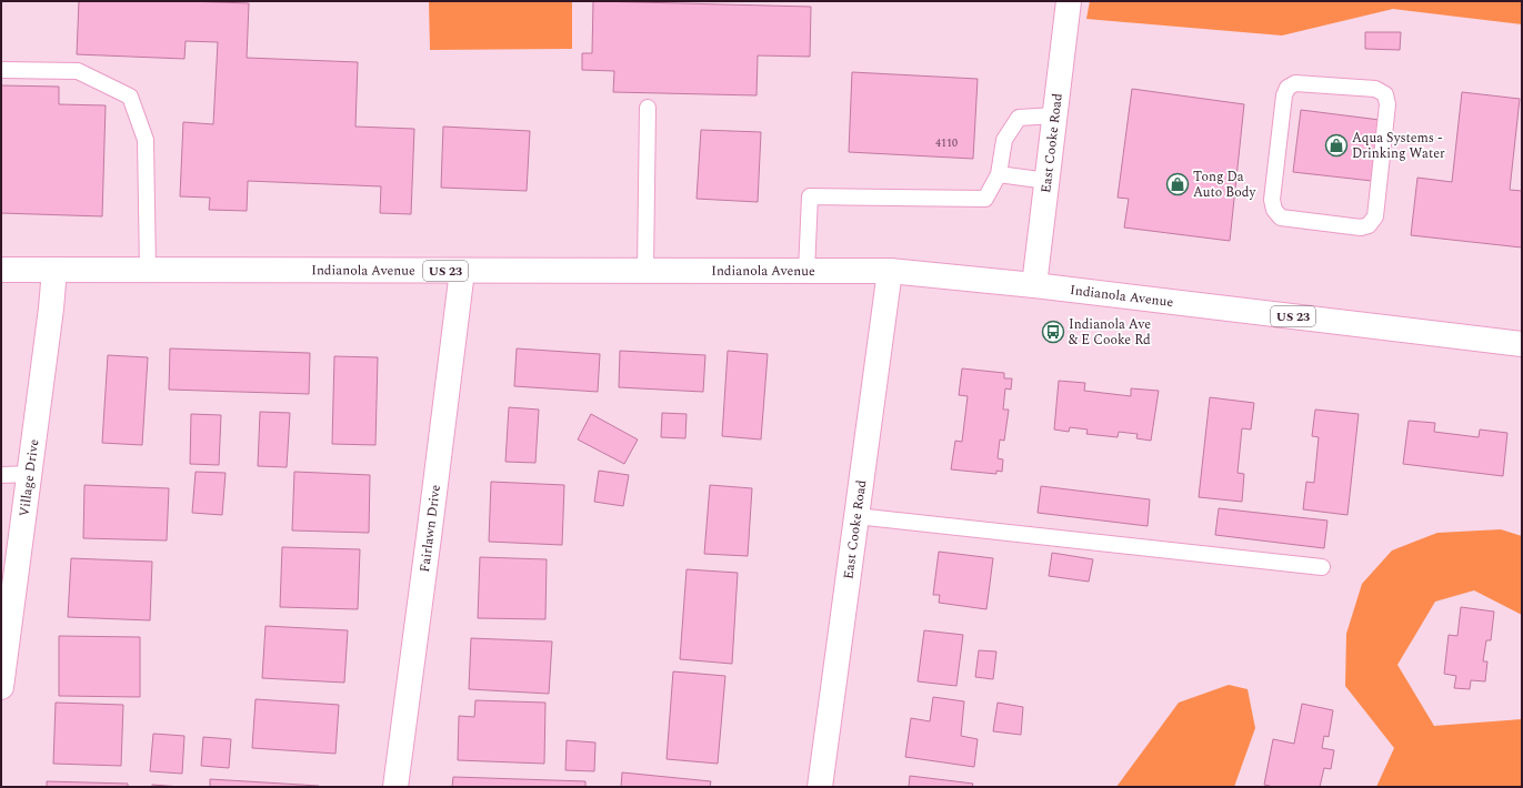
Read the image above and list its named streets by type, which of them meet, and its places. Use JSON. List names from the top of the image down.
{
  "streets": {
    "main road": [
      "East Cooke Road",
      "Indianola Avenue",
      "US 23",
      "Village Drive",
      "Fairlawn Drive"
    ]
  },
  "crossings": [
    ["East Cooke Road", "Indianola Avenue"],
    ["Indianola Avenue", "Village Drive"],
    ["Indianola Avenue", "Fairlawn Drive"]
  ],
  "places": {
    "shop": ["Aqua Systems - Drinking Water", "Tong Da Auto Body"],
    "bus stop": ["Indianola Ave & E Cooke Rd"]
  },
  "house_numbers": ["4110"]
}
